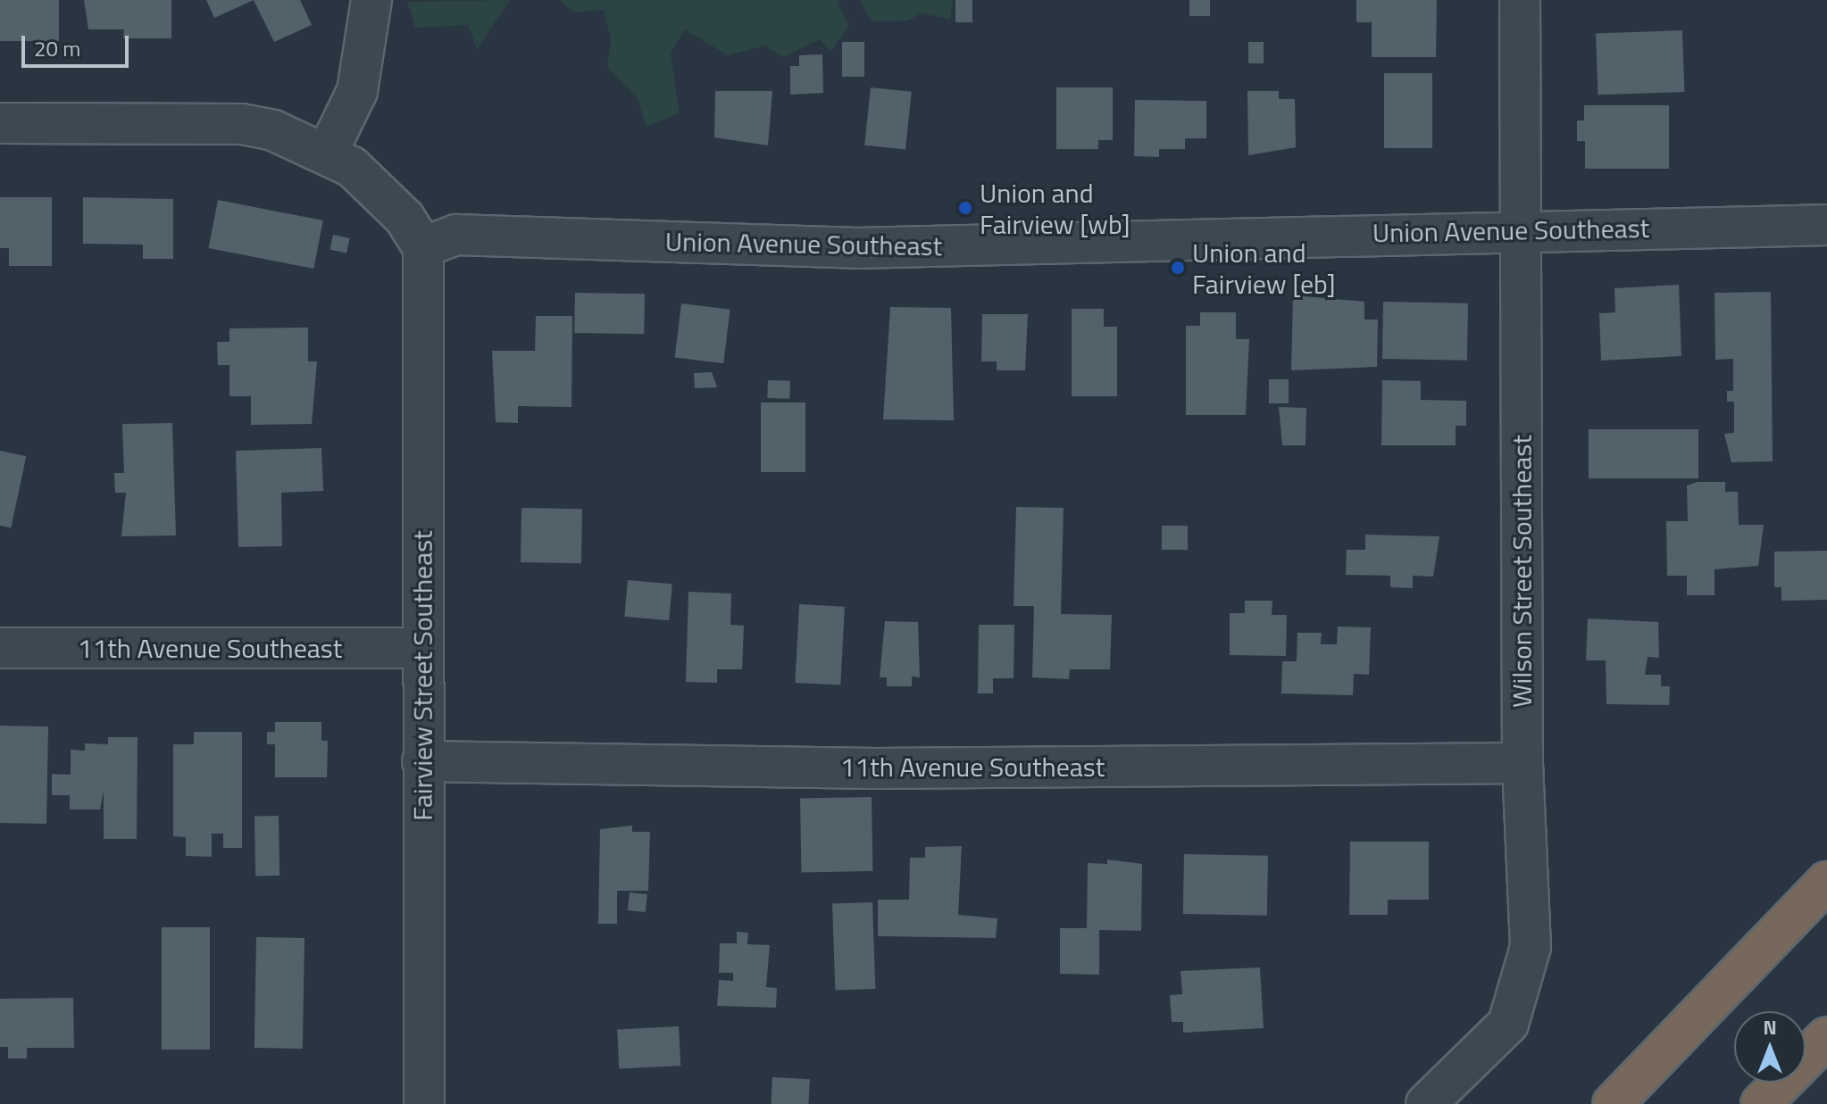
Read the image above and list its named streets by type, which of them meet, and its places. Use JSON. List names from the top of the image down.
{
  "streets": {
    "street": [
      "Union Avenue Southeast",
      "Wilson Street Southeast",
      "11th Avenue Southeast",
      "Fairview Street Southeast"
    ]
  },
  "crossings": [
    ["Union Avenue Southeast", "Wilson Street Southeast"],
    ["Union Avenue Southeast", "Fairview Street Southeast"],
    ["Wilson Street Southeast", "11th Avenue Southeast"],
    ["11th Avenue Southeast", "Fairview Street Southeast"]
  ],
  "places": ["Union and Fairview [wb]", "Union and Fairview [eb]"],
  "scale_bar": "20 m",
  "north": "top"
}
